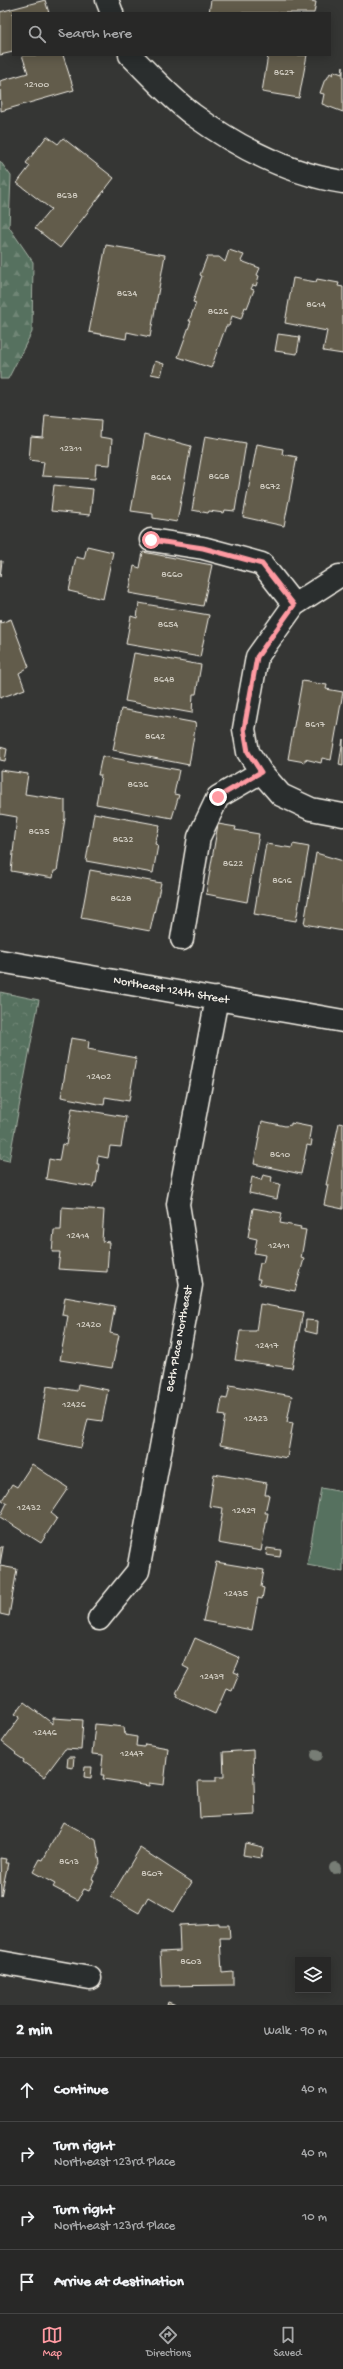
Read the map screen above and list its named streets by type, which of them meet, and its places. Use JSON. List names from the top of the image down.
{
  "streets": {
    "street": ["Northeast 124th Street", "86th Place Northeast"]
  },
  "crossings": [
    ["Northeast 124th Street", "86th Place Northeast"]
  ],
  "house_numbers": [
    "8627",
    "12100",
    "8638",
    "8634",
    "8614",
    "8626",
    "12311",
    "8668",
    "8664",
    "8672",
    "8660",
    "8654",
    "8648",
    "8617",
    "8642",
    "8636",
    "8635",
    "8632",
    "8622",
    "8616",
    "8628",
    "12402",
    "8610",
    "12414",
    "12411",
    "12420",
    "12417",
    "12426",
    "12423",
    "12432",
    "12429",
    "12435",
    "12439",
    "12446",
    "12447",
    "8613",
    "8607",
    "8603"
  ],
  "page": {
    "search": "Search here",
    "heading": ["2 min", "Walk · 90 m"],
    "list": [
      ["Continue", "40 m"],
      ["Turn right", "Northeast 123rd Place", "40 m"],
      ["Turn right", "Northeast 123rd Place", "10 m"],
      "Arrive at destination"
    ],
    "nav": ["Map", "Directions", "Saved"]
  }
}
